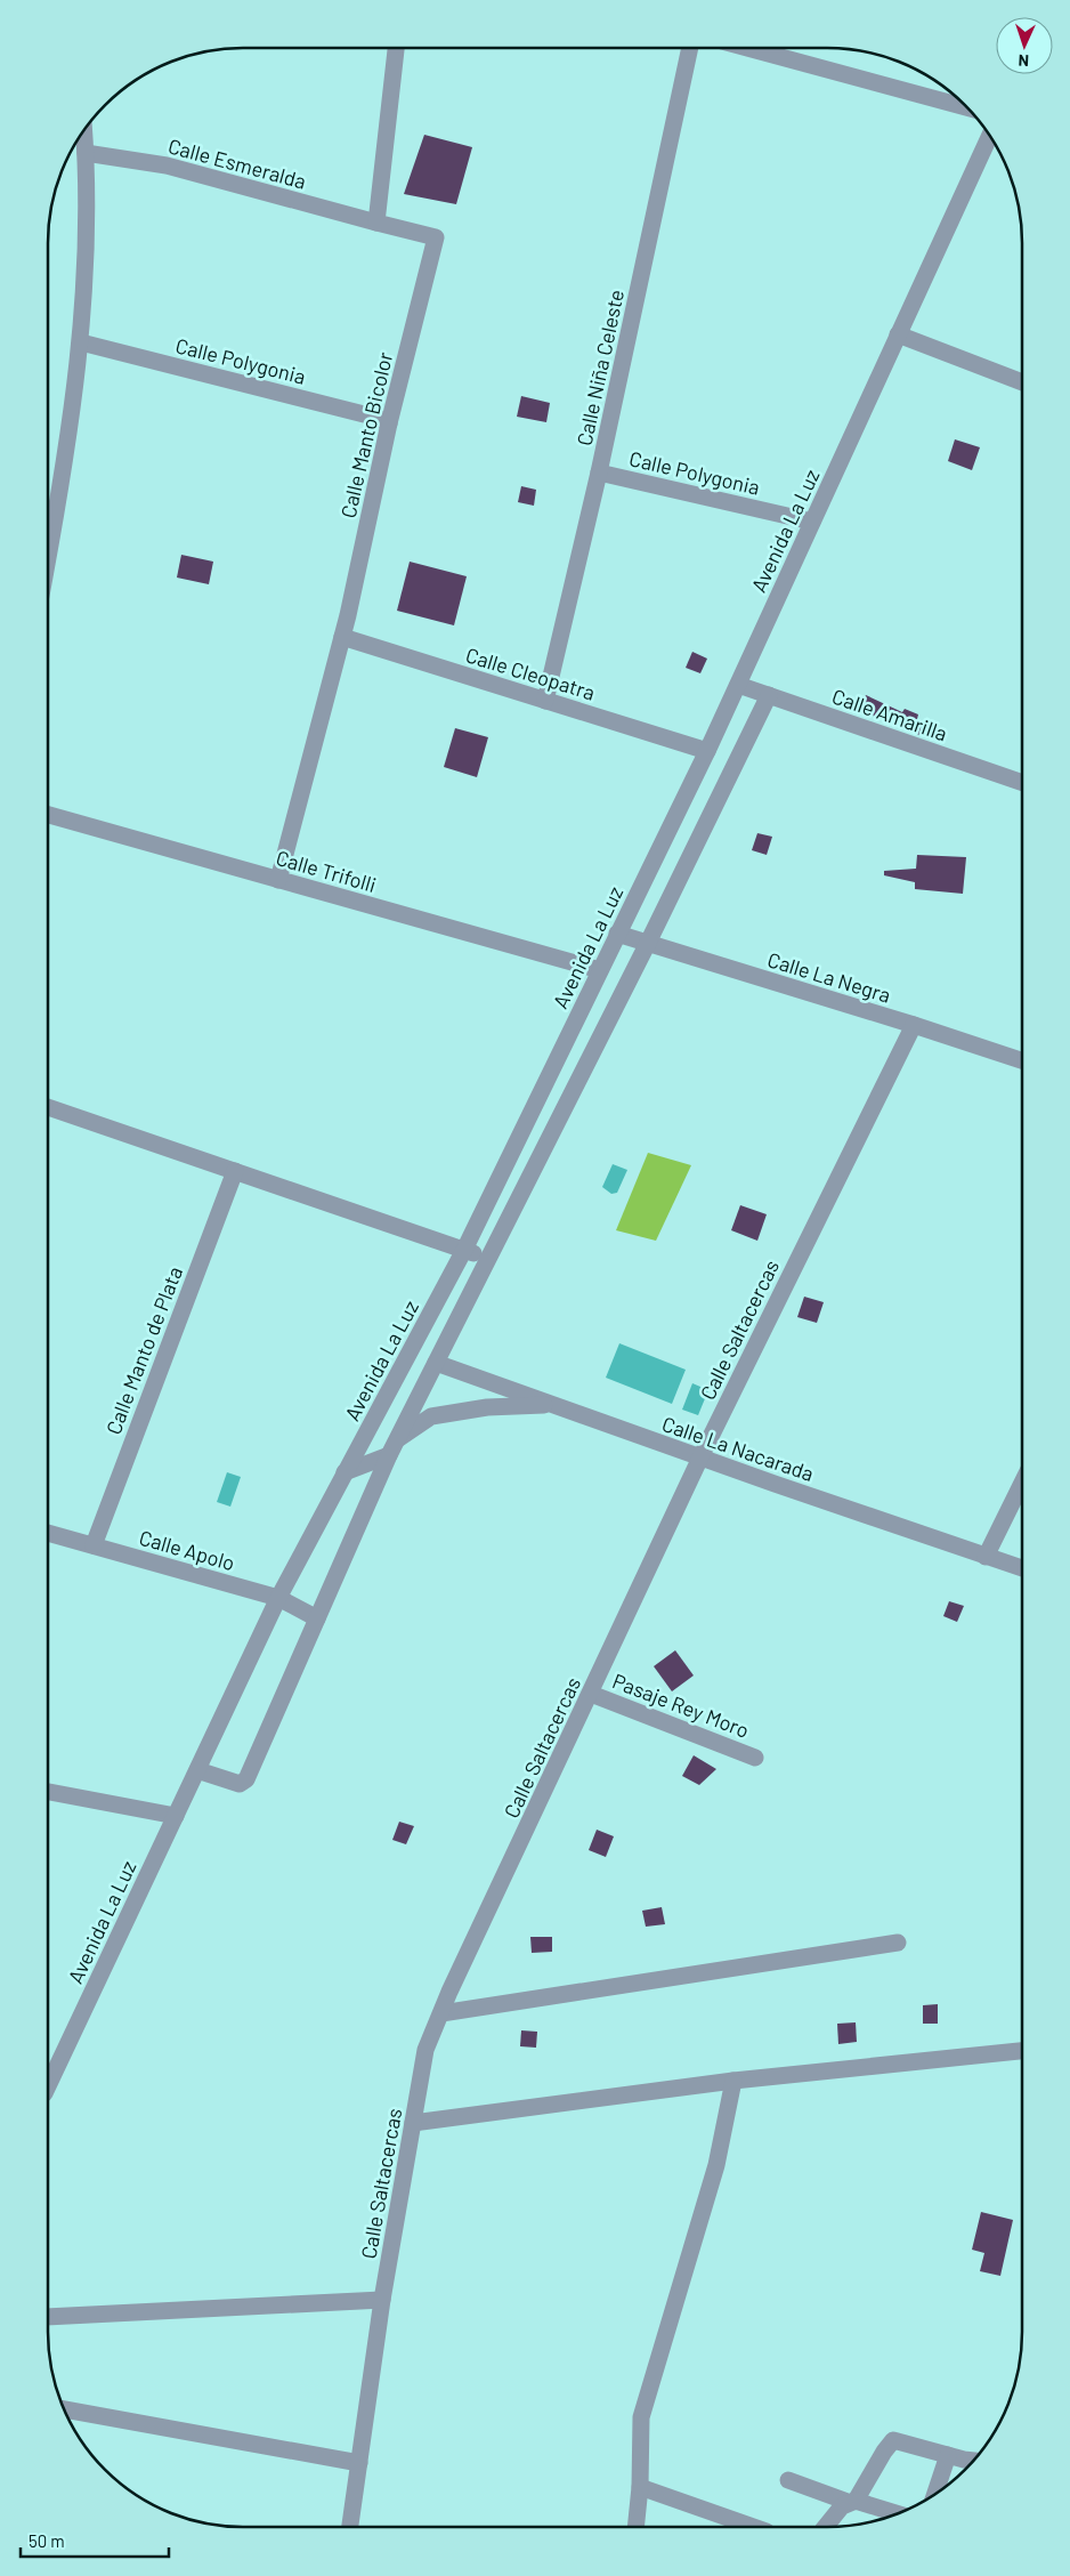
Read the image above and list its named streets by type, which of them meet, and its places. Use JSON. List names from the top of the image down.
{
  "streets": {
    "street": [
      "Calle Esmeralda",
      "Calle Polygonia",
      "Calle Niña Celeste",
      "Calle Manto Bicolor",
      "Avenida La Luz",
      "Calle Cleopatra",
      "Calle Amarilla",
      "Calle Trifolli",
      "Calle La Negra",
      "Calle Saltacercas",
      "Calle Manto de Plata",
      "Calle La Nacarada",
      "Calle Apolo",
      "Pasaje Rey Moro"
    ]
  },
  "crossings": [
    ["Calle Esmeralda", "Calle Manto Bicolor"],
    ["Calle Polygonia", "Calle Niña Celeste"],
    ["Calle Polygonia", "Calle Manto Bicolor"],
    ["Calle Polygonia", "Avenida La Luz"],
    ["Calle Niña Celeste", "Calle Cleopatra"],
    ["Calle Manto Bicolor", "Calle Cleopatra"],
    ["Calle Manto Bicolor", "Calle Trifolli"],
    ["Avenida La Luz", "Calle Cleopatra"],
    ["Avenida La Luz", "Calle Amarilla"],
    ["Avenida La Luz", "Calle Trifolli"],
    ["Avenida La Luz", "Calle La Negra"],
    ["Avenida La Luz", "Calle Apolo"],
    ["Calle La Negra", "Calle Saltacercas"],
    ["Calle Saltacercas", "Calle La Nacarada"],
    ["Calle Saltacercas", "Pasaje Rey Moro"],
    ["Calle Manto de Plata", "Calle Apolo"]
  ],
  "scale_bar": "50 m",
  "north": "bottom"
}
